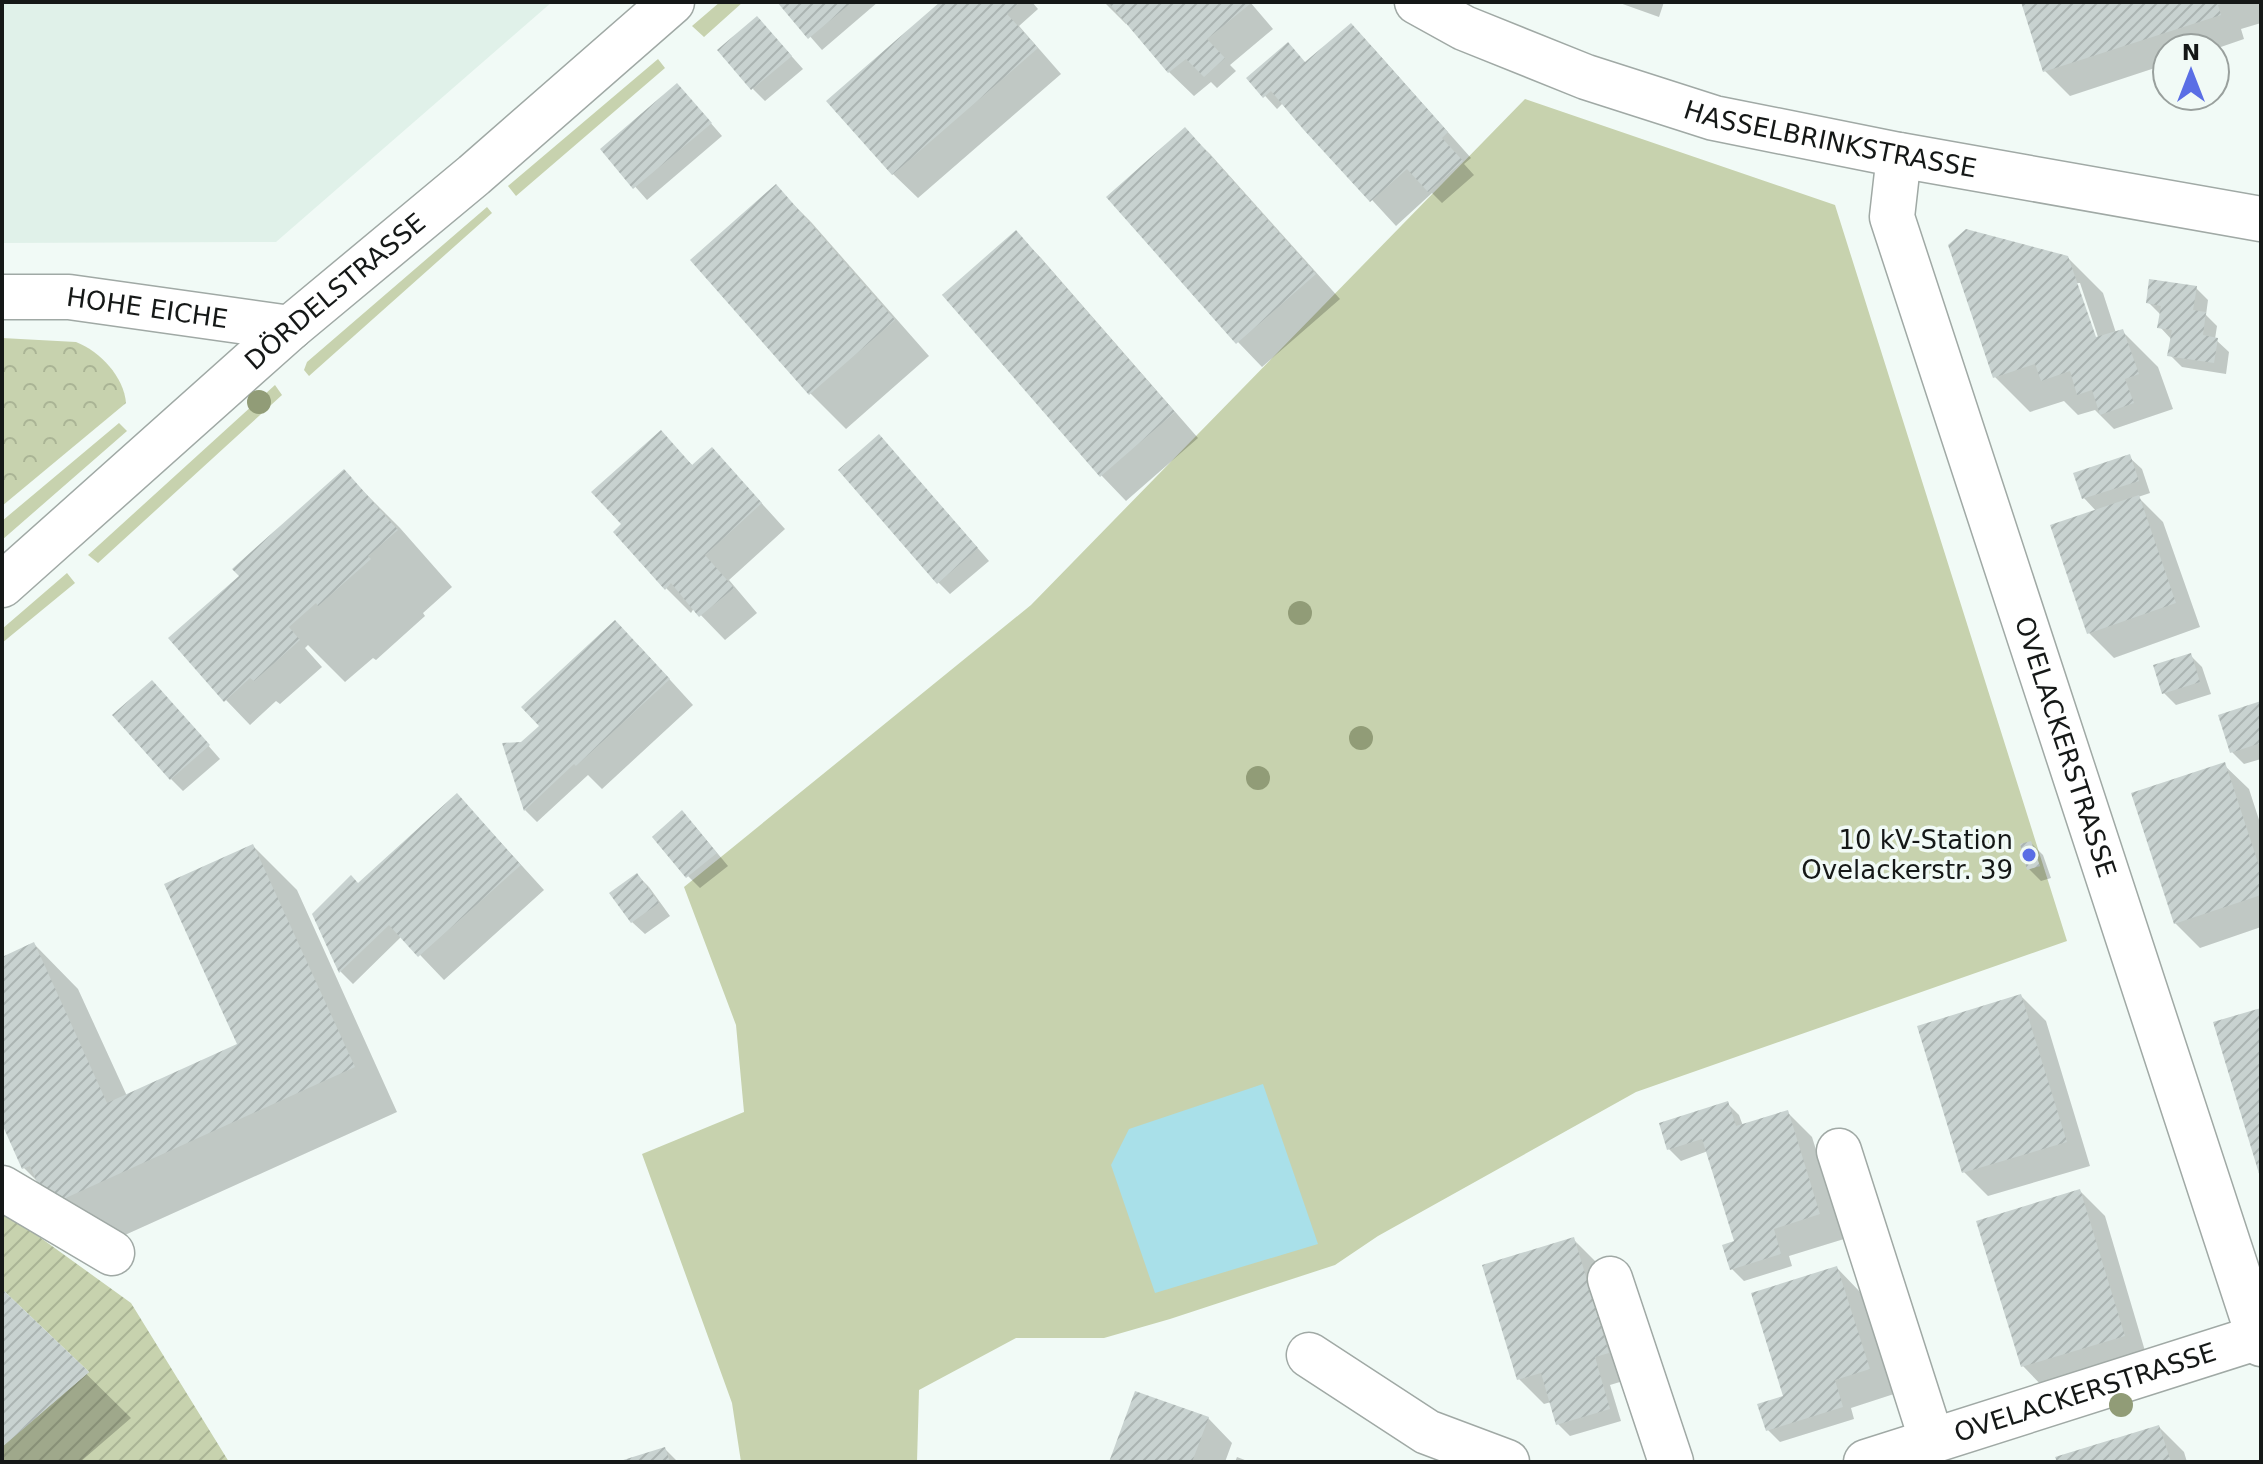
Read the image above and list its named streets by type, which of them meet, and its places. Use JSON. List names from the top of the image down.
{
  "streets": {
    "street": [
      "HASSELBRINKSTRASSE",
      "DÖRDELSTRASSE",
      "HOHE EICHE",
      "OVELACKERSTRASSE"
    ]
  },
  "crossings": [
    ["HASSELBRINKSTRASSE", "OVELACKERSTRASSE"],
    ["DÖRDELSTRASSE", "HOHE EICHE"]
  ],
  "places": ["10 kV-Station Ovelackerstr. 39"],
  "north": "top"
}
